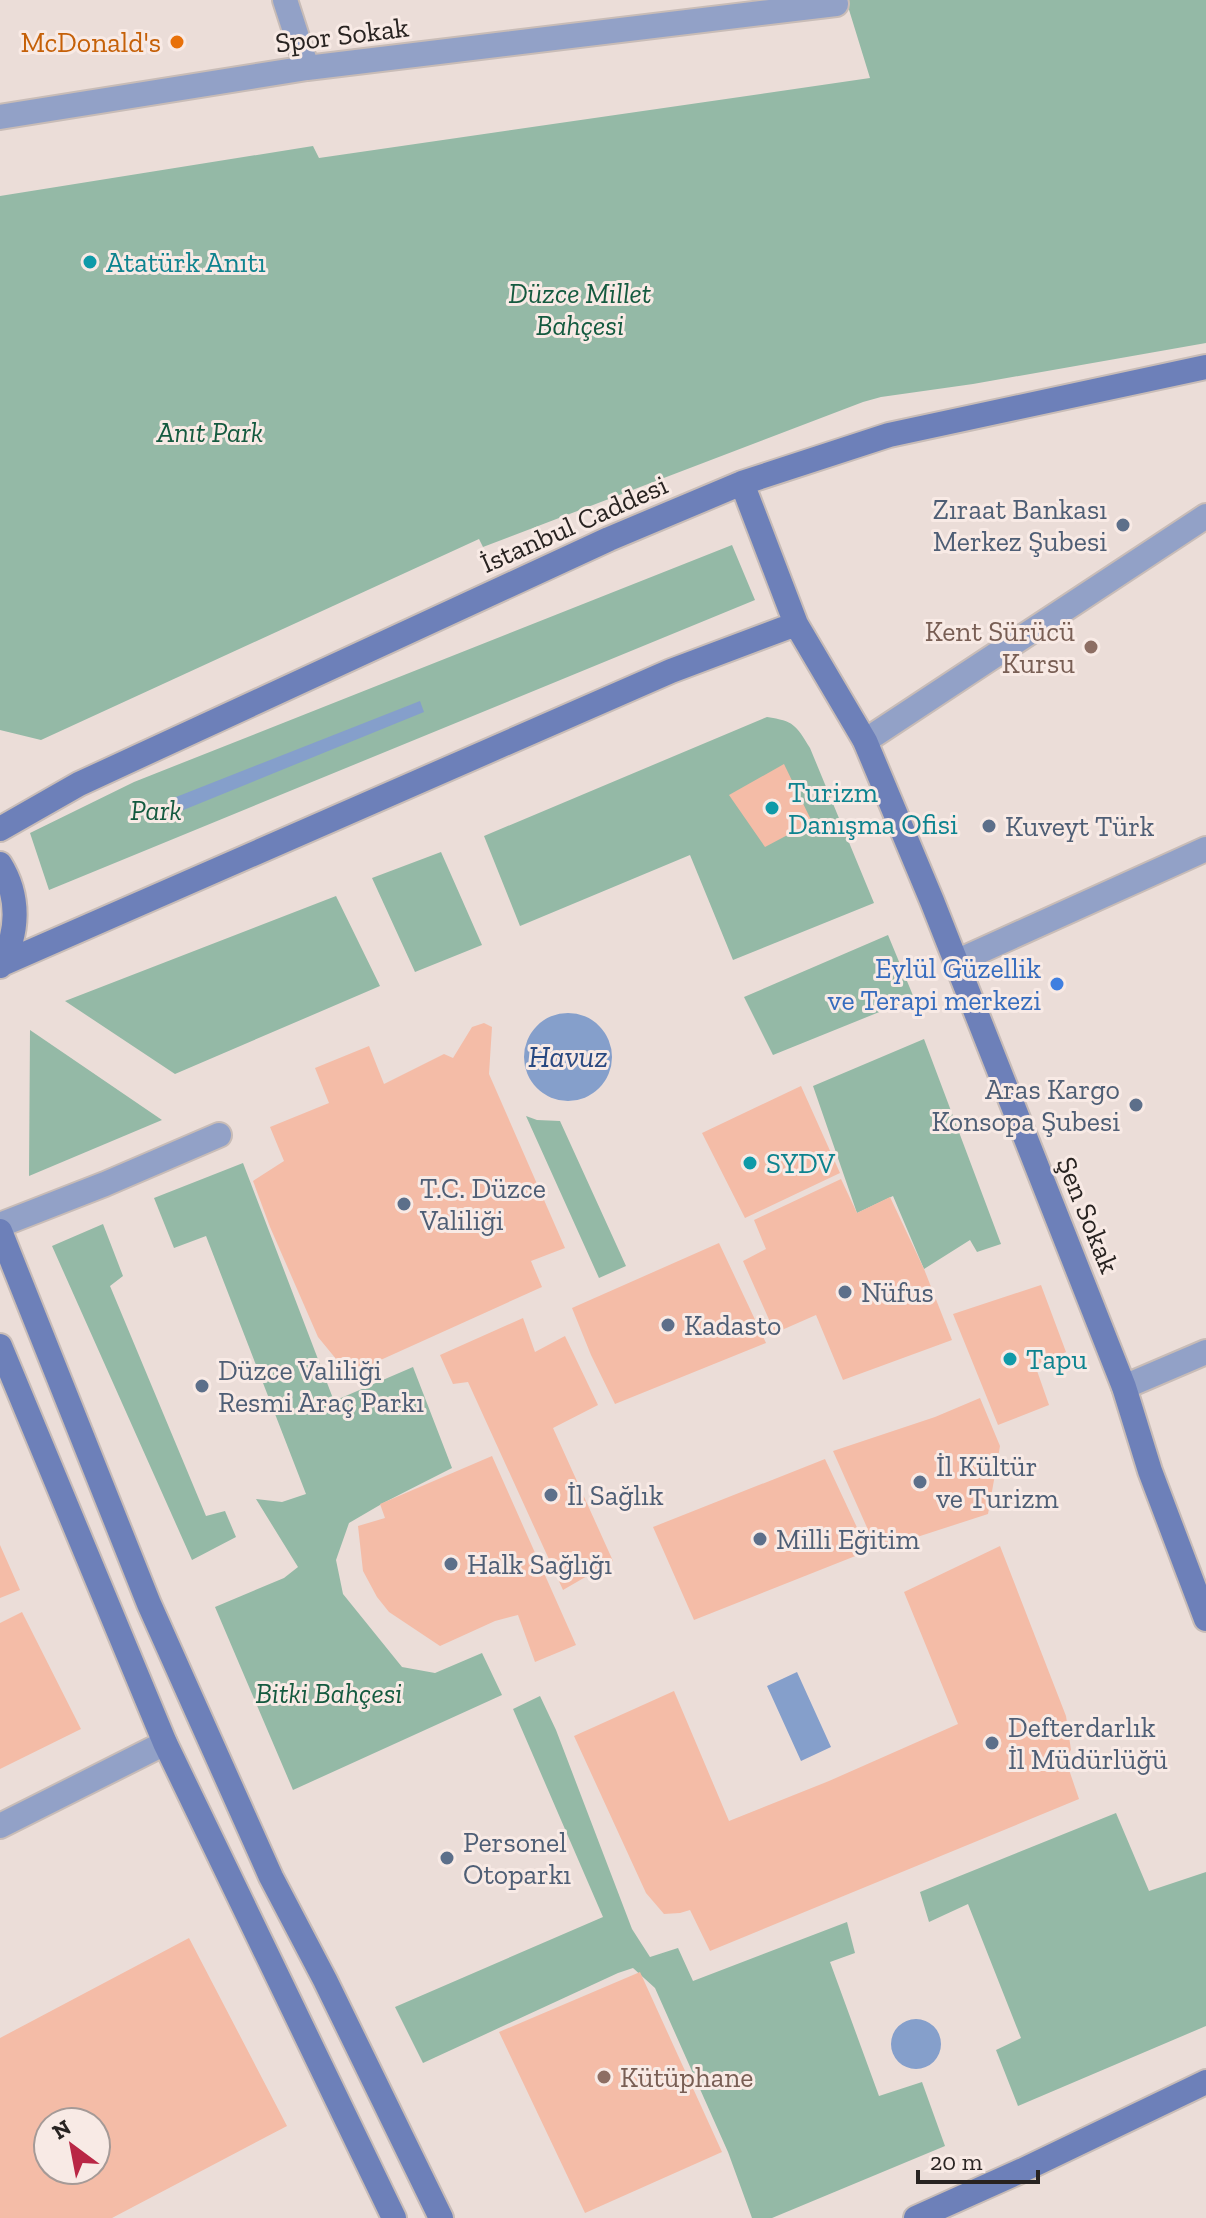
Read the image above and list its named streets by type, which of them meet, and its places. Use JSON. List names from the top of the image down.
{
  "streets": {
    "main road": ["İstanbul Caddesi", "Şen Sokak"],
    "street": ["Spor Sokak"]
  },
  "crossings": [
    ["İstanbul Caddesi", "Şen Sokak"]
  ],
  "water": ["Havuz"],
  "parks": [
    "Düzce Millet Bahçesi",
    "Anıt Park",
    "Park",
    "Bitki Bahçesi"
  ],
  "places": [
    "McDonald's",
    "Atatürk Anıtı",
    "Zıraat Bankası Merkez Şubesi",
    "Kent Sürücü Kursu",
    "Turizm Danışma Ofisi",
    "Kuveyt Türk",
    "Eylül Güzellik ve Terapi merkezi",
    "Aras Kargo Konsopa Şubesi",
    "SYDV",
    "T.C. Düzce Valiliği",
    "Nüfus",
    "Kadasto",
    "Tapu",
    "Düzce Valiliği Resmi Araç Parkı",
    "İl Kültür ve Turizm",
    "İl Sağlık",
    "Milli Eğitim",
    "Halk Sağlığı",
    "Defterdarlık İl Müdürlüğü",
    "Personel Otoparkı",
    "Kütüphane"
  ],
  "scale_bar": "20 m",
  "north": "top left"
}
